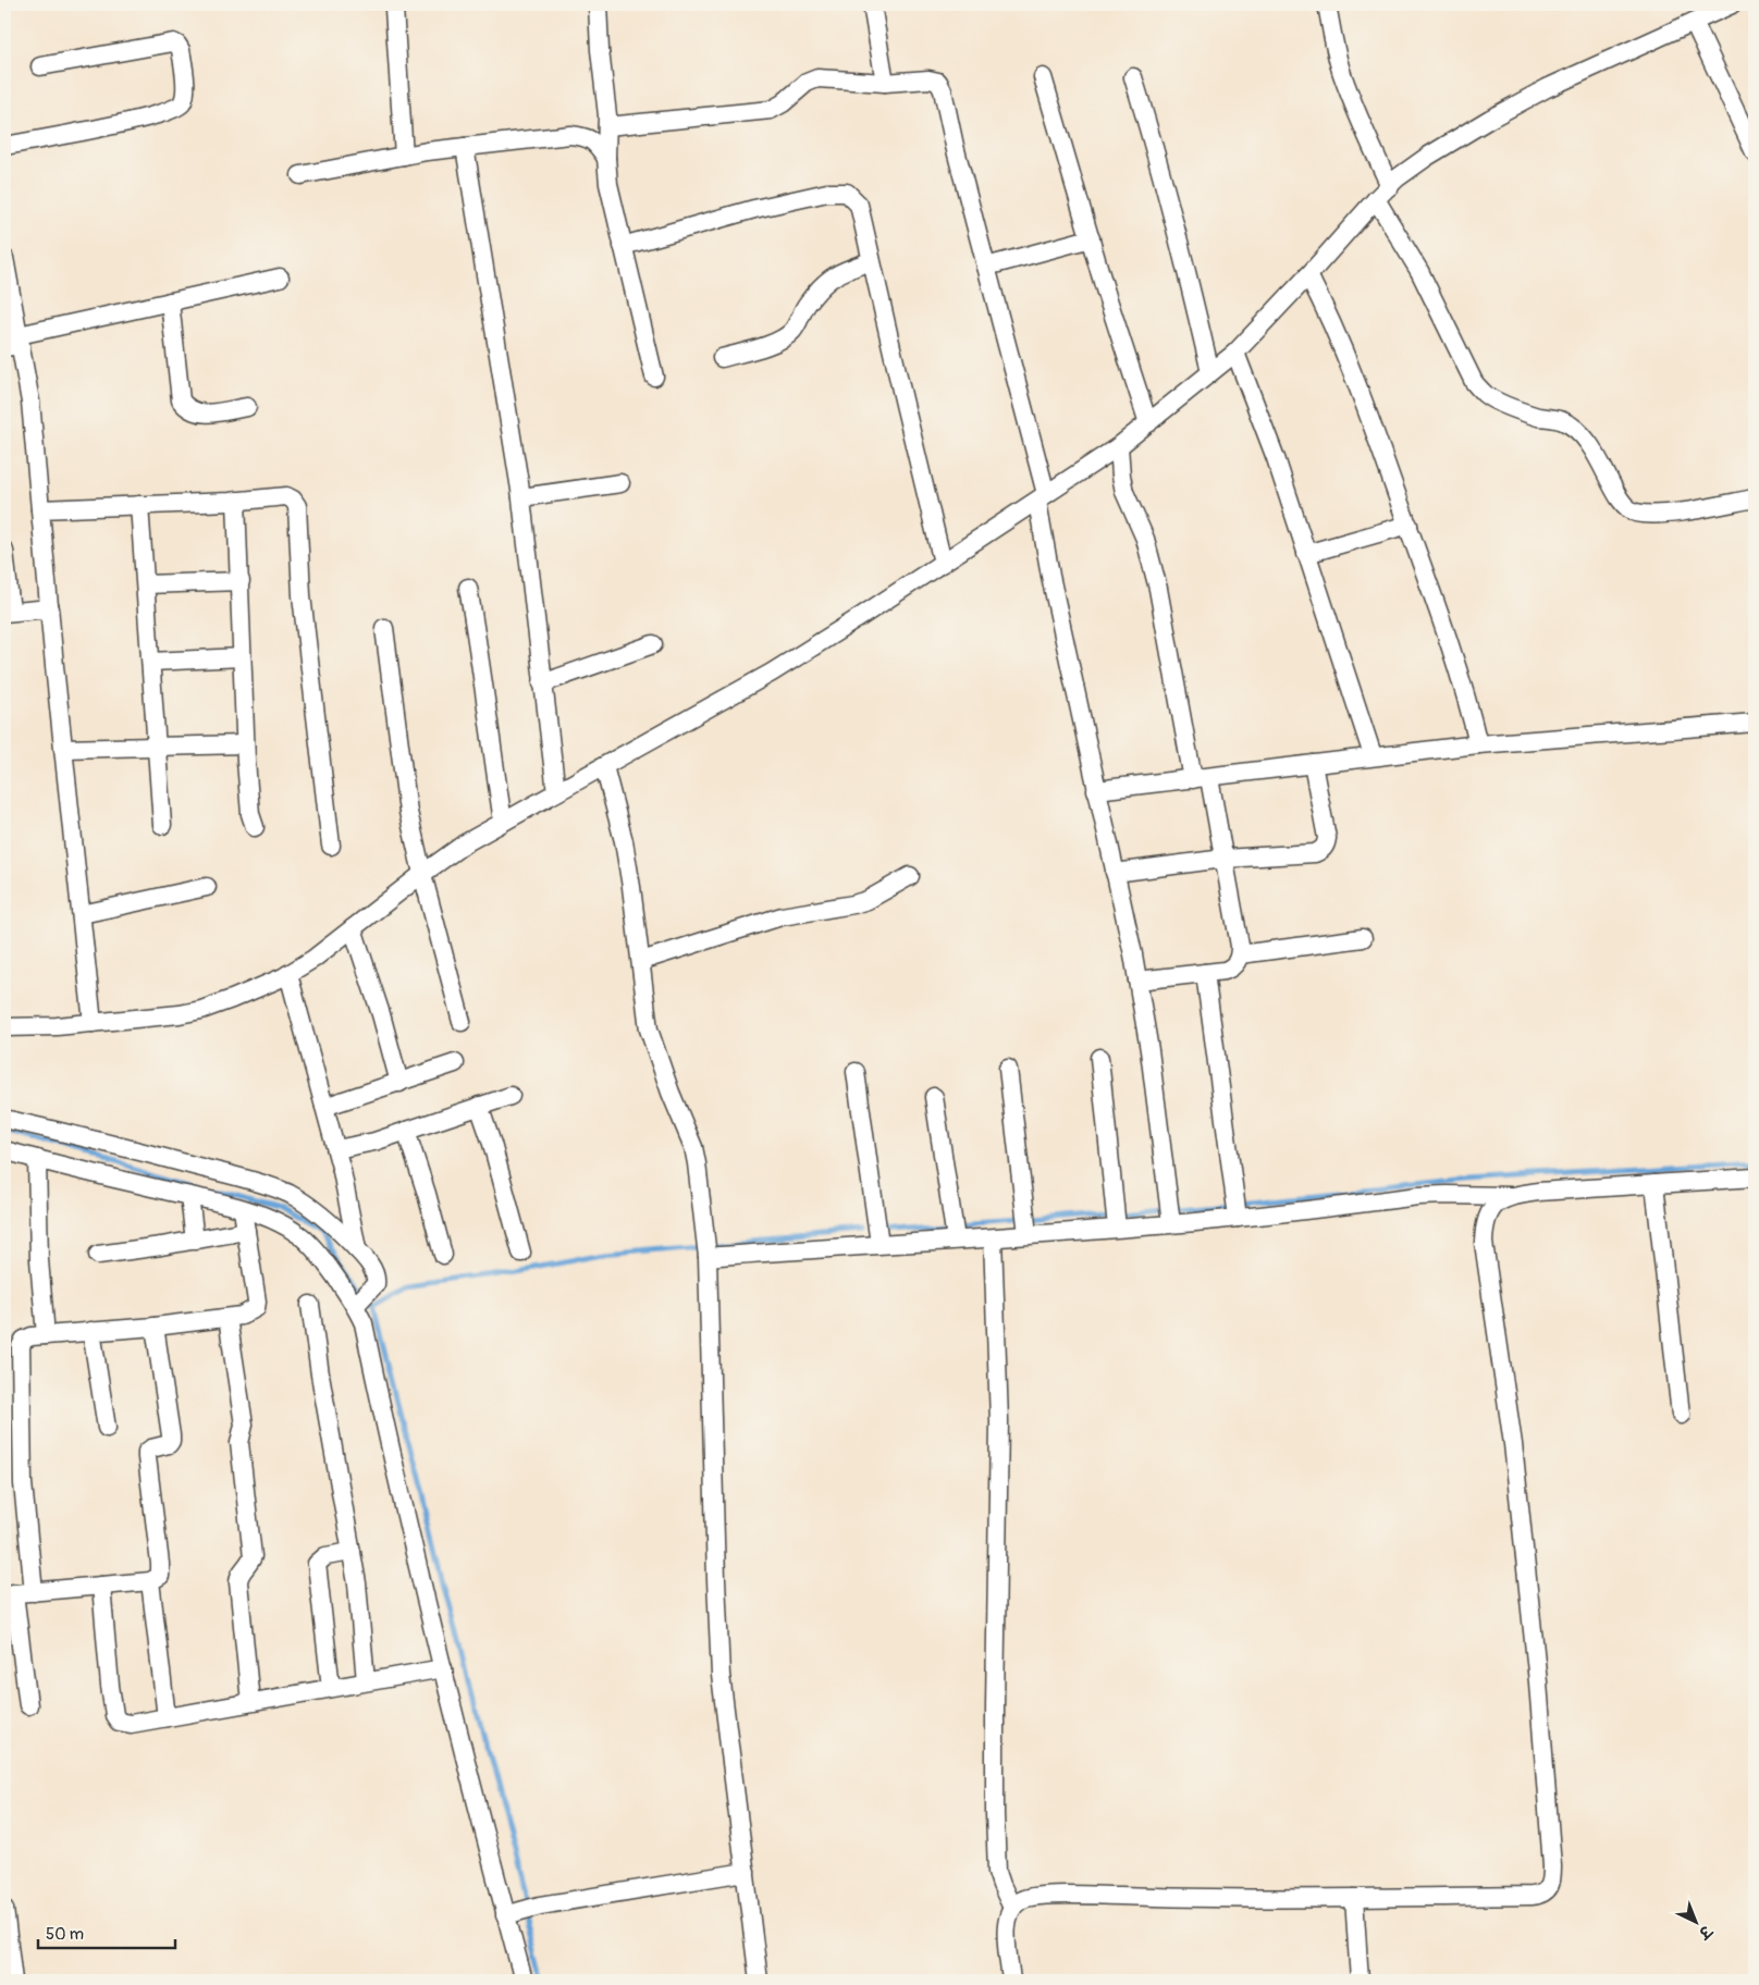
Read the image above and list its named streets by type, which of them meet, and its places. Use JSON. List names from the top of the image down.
{
  "scale_bar": "50 m",
  "north": "bottom right"
}
